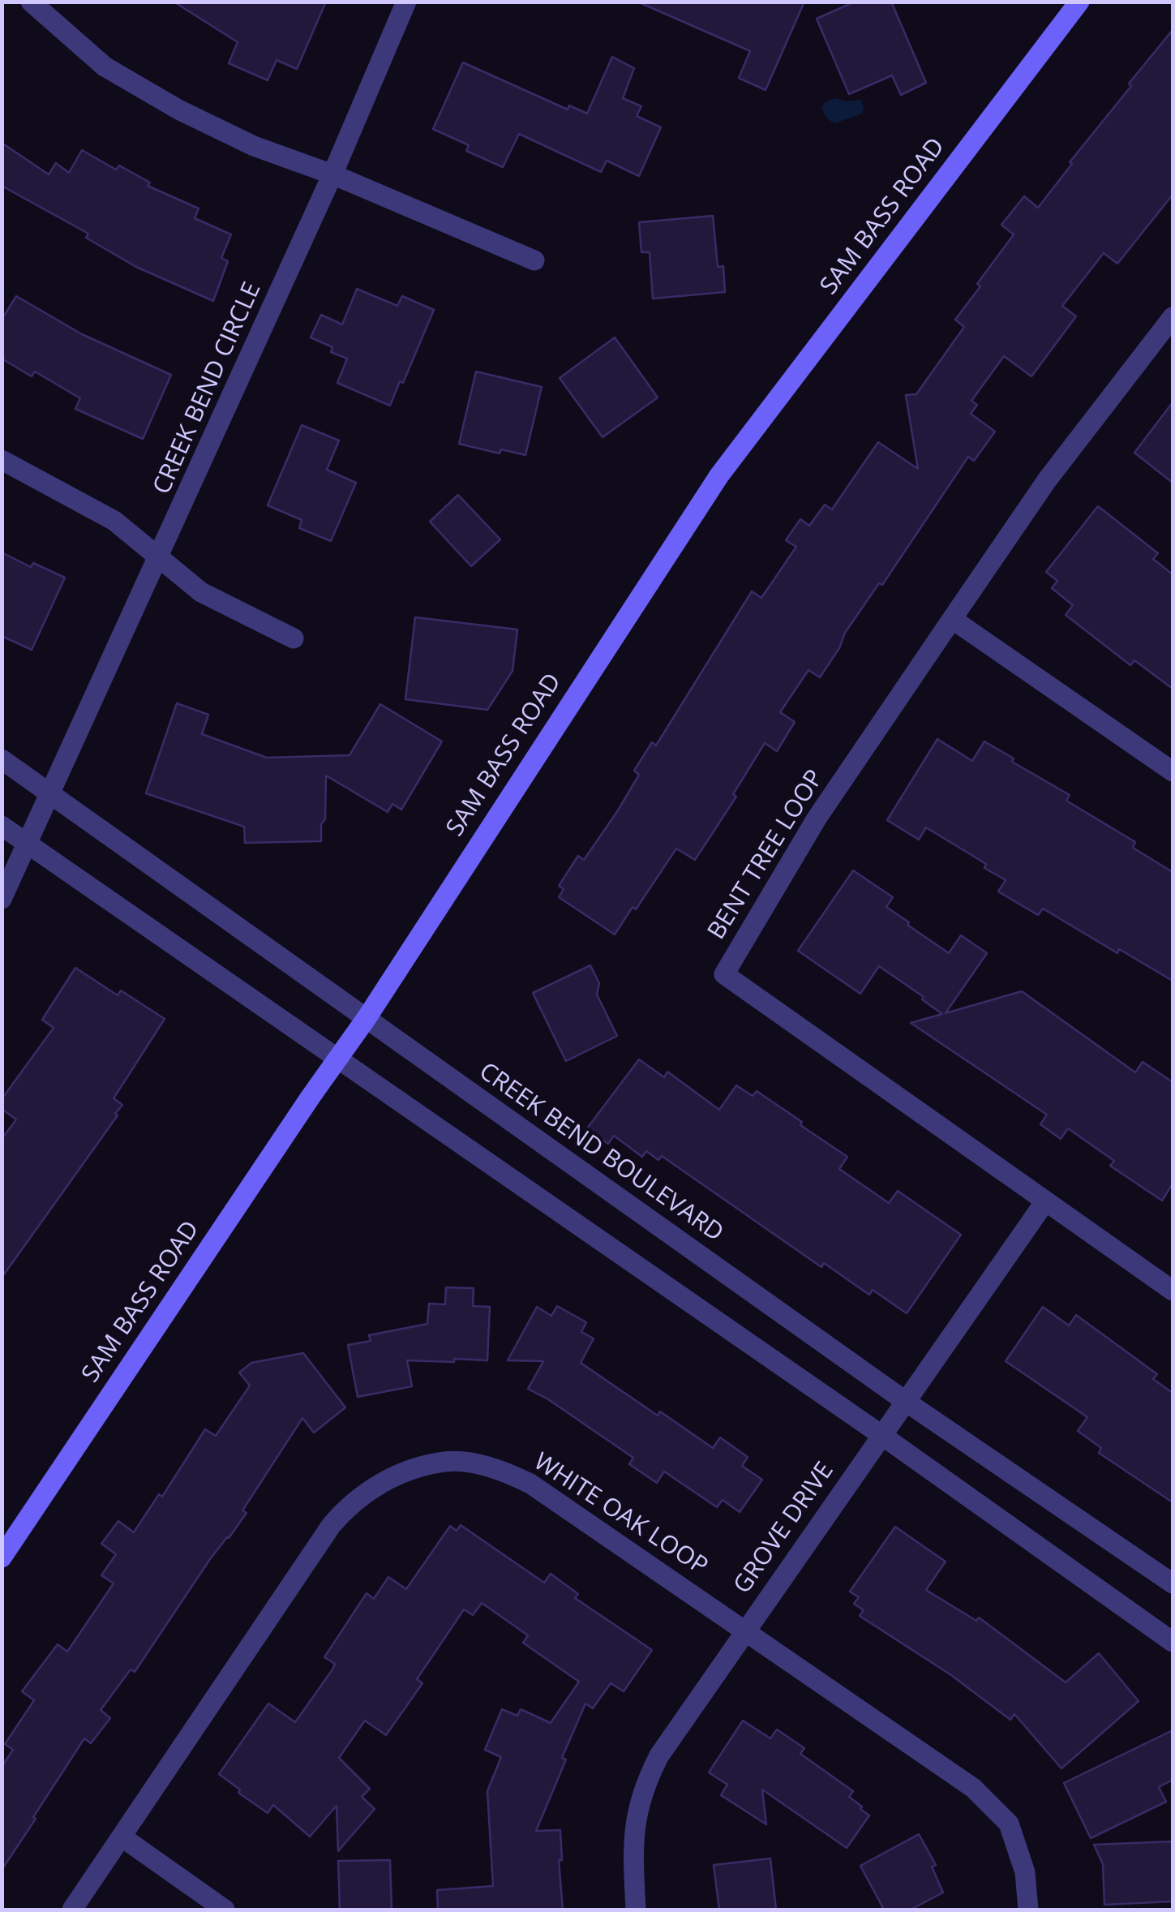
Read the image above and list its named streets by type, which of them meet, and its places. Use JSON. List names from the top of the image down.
{
  "streets": {
    "main road": ["SAM BASS ROAD"],
    "street": [
      "CREEK BEND CIRCLE",
      "BENT TREE LOOP",
      "CREEK BEND BOULEVARD",
      "WHITE OAK LOOP",
      "GROVE DRIVE"
    ]
  },
  "crossings": [
    ["SAM BASS ROAD", "CREEK BEND BOULEVARD"],
    ["CREEK BEND CIRCLE", "CREEK BEND BOULEVARD"],
    ["BENT TREE LOOP", "GROVE DRIVE"],
    ["CREEK BEND BOULEVARD", "GROVE DRIVE"],
    ["WHITE OAK LOOP", "GROVE DRIVE"]
  ]
}
